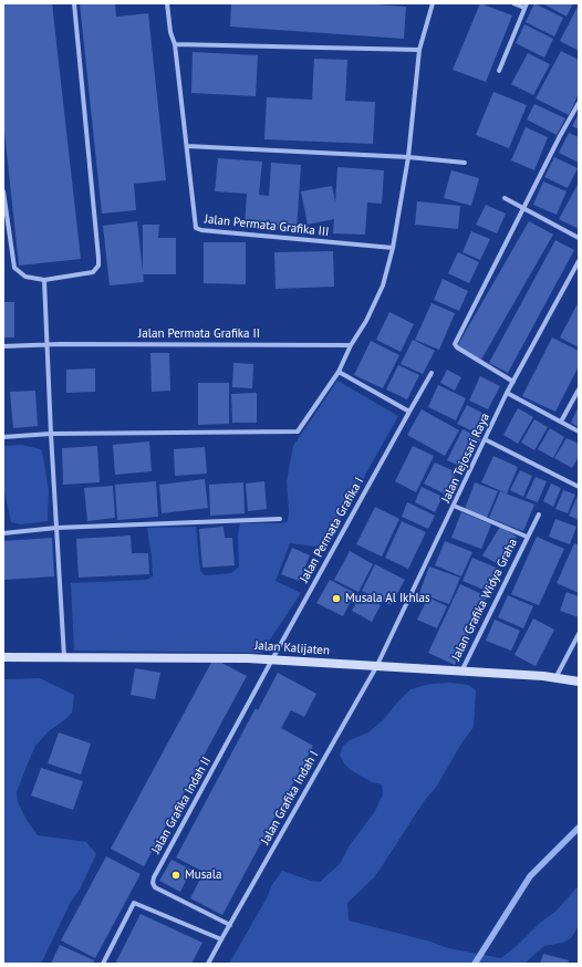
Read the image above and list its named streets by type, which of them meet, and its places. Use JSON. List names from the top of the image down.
{
  "streets": {
    "street": [
      "Jalan Permata Grafika III",
      "Jalan Permata Grafika II",
      "Jalan Tejosari Raya",
      "Jalan Permata Grafika I",
      "Jalan Grafika Widya Graha",
      "Jalan Kalijaten",
      "Jalan Grafika Indah I",
      "Jalan Grafika Indah II"
    ]
  },
  "crossings": [
    ["Jalan Tejosari Raya", "Jalan Grafika Widya Graha"],
    ["Jalan Tejosari Raya", "Jalan Kalijaten"],
    ["Jalan Tejosari Raya", "Jalan Grafika Indah I"],
    ["Jalan Permata Grafika I", "Jalan Kalijaten"],
    ["Jalan Permata Grafika I", "Jalan Grafika Indah II"],
    ["Jalan Grafika Widya Graha", "Jalan Kalijaten"],
    ["Jalan Kalijaten", "Jalan Grafika Indah I"],
    ["Jalan Kalijaten", "Jalan Grafika Indah II"],
    ["Jalan Grafika Indah I", "Jalan Grafika Indah II"]
  ],
  "places": ["Musala Al Ikhlas", "Musala"]
}
